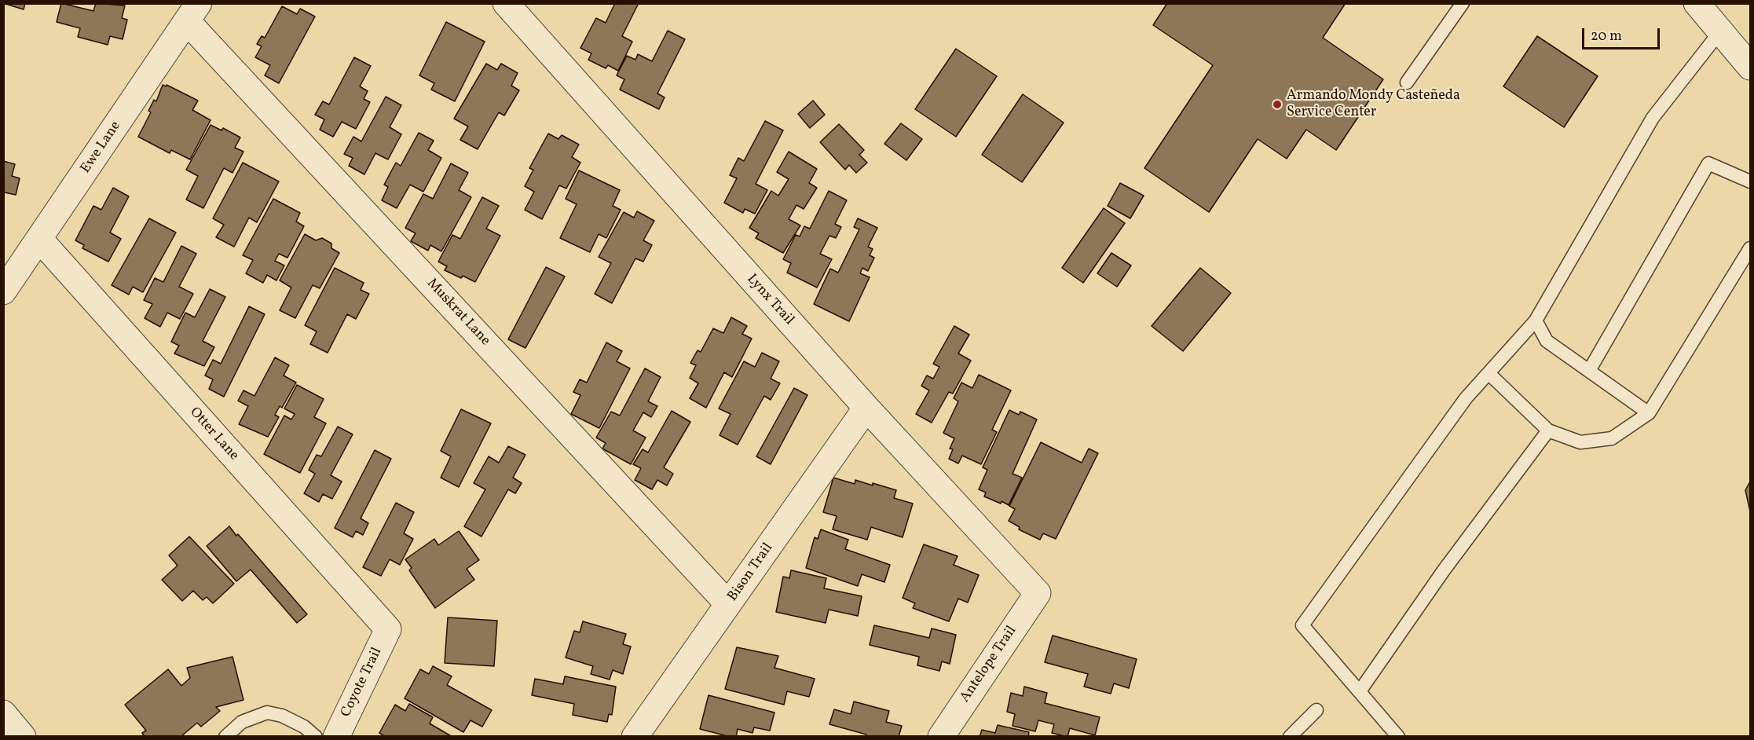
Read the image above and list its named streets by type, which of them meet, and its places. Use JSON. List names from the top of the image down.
{
  "streets": {
    "street": [
      "Ewe Lane",
      "Lynx Trail",
      "Muskrat Lane",
      "Otter Lane",
      "Bison Trail",
      "Antelope Trail",
      "Coyote Trail"
    ]
  },
  "crossings": [
    ["Ewe Lane", "Muskrat Lane"],
    ["Ewe Lane", "Otter Lane"],
    ["Lynx Trail", "Bison Trail"],
    ["Lynx Trail", "Antelope Trail"],
    ["Muskrat Lane", "Bison Trail"],
    ["Otter Lane", "Coyote Trail"]
  ],
  "places": ["Armando Mondy Casteñeda Service Center"],
  "scale_bar": "20 m"
}
